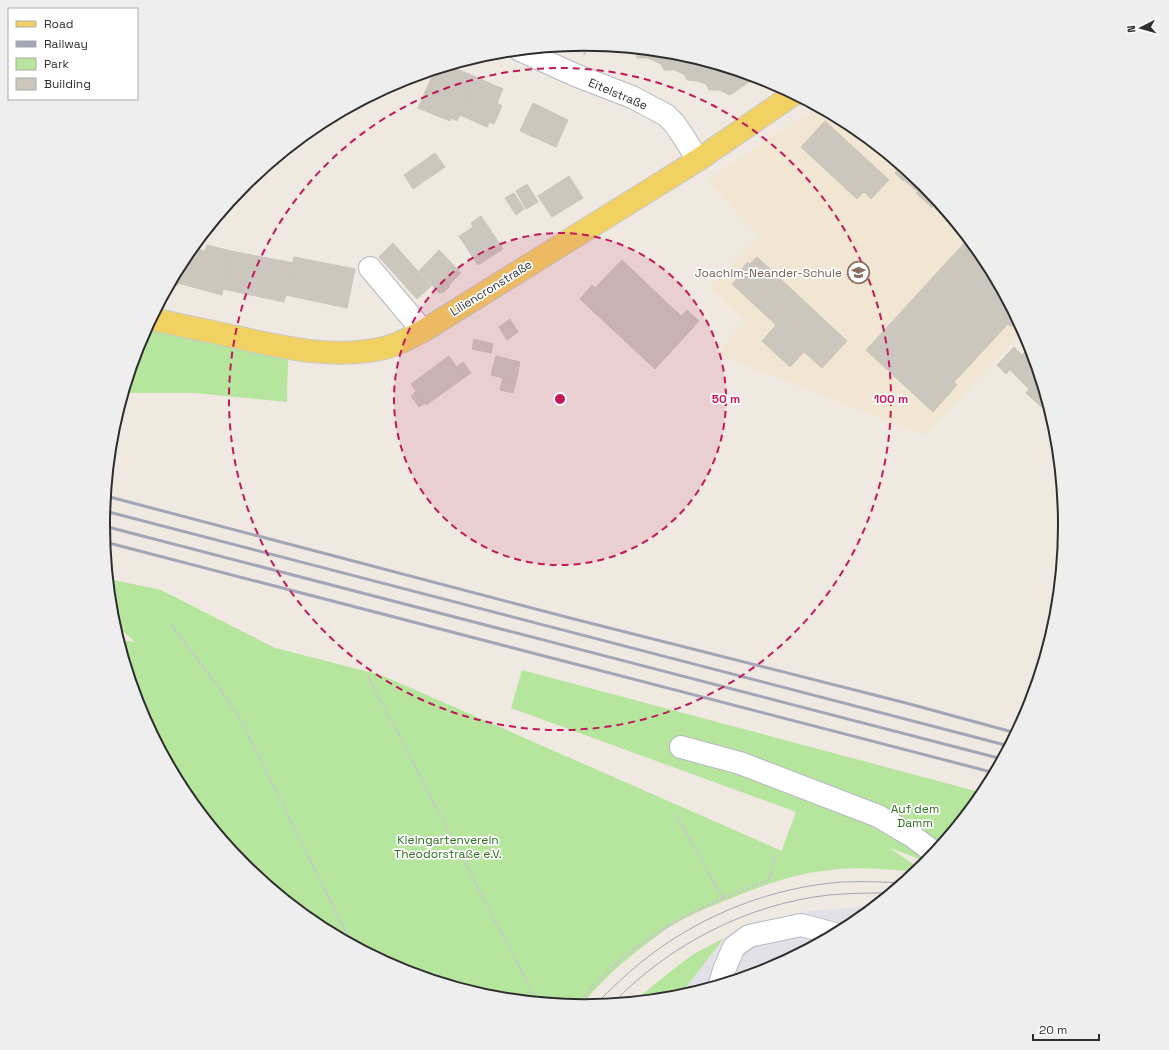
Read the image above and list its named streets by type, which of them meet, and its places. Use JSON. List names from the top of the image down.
{
  "streets": {
    "main road": ["Liliencronstraße"],
    "street": ["Eitelstraße"]
  },
  "crossings": [
    ["Eitelstraße", "Liliencronstraße"]
  ],
  "parks": ["Auf dem Damm", "Kleingartenverein Theodorstraße e.V."],
  "places": {
    "school or university": ["Joachim-Neander-Schule"]
  },
  "legend": [
    "Road",
    "Railway",
    "Park",
    "Building"
  ],
  "scale_bar": "20 m",
  "north": "left",
  "rings": ["50 m", "100 m"]
}
